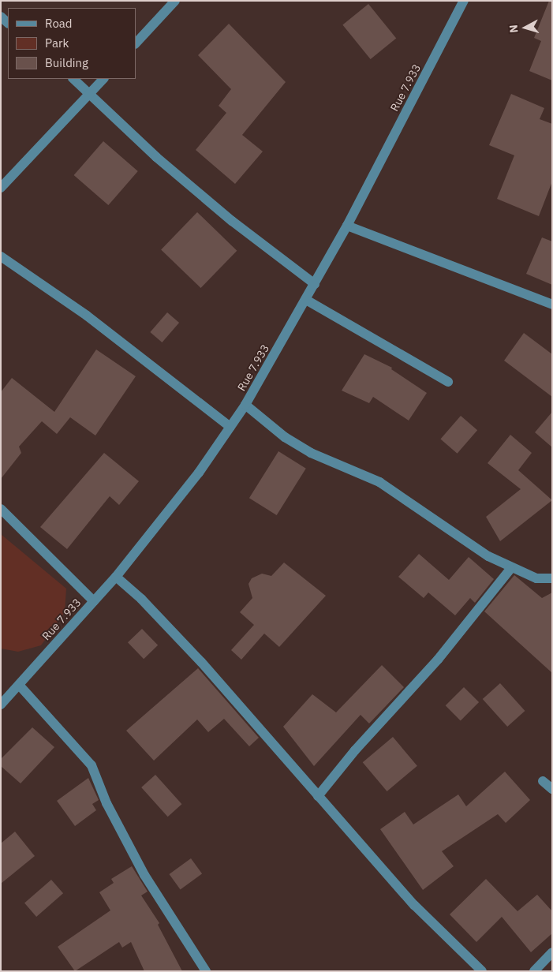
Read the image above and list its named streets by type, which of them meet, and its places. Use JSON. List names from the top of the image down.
{
  "streets": {
    "street": ["Rue 7.933"]
  },
  "legend": ["Road", "Park", "Building"],
  "north": "left"
}
